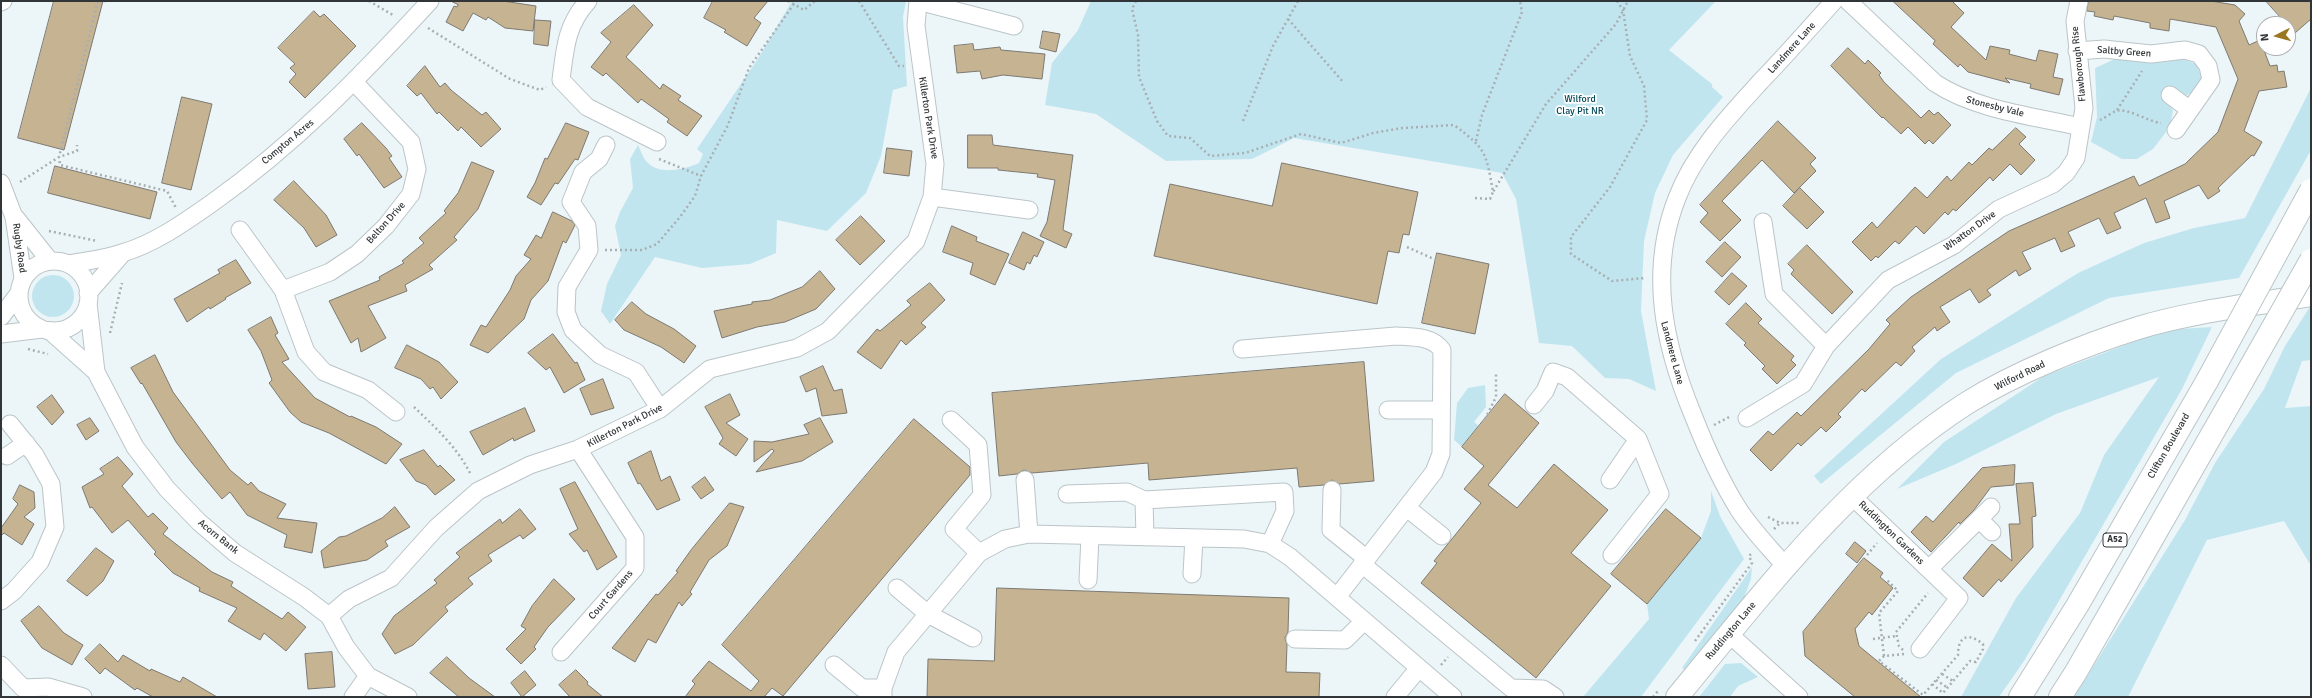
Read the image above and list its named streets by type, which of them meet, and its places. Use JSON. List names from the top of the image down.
{
  "streets": {
    "main road": [
      "Wilford Road",
      "Clifton Boulevard",
      "A52",
      "Ruddington Lane"
    ],
    "street": [
      "Landmere Lane",
      "Saltby Green",
      "Flawborough Rise",
      "Stonesby Vale",
      "Killerton Park Drive",
      "Compton Acres",
      "Belton Drive",
      "Whatton Drive",
      "Rugby Road",
      "Ruddington Gardens",
      "Acorn Bank",
      "Court Gardens"
    ]
  },
  "crossings": [
    ["Landmere Lane", "Wilford Road"],
    ["Landmere Lane", "Ruddington Lane"],
    ["Saltby Green", "Flawborough Rise"],
    ["Flawborough Rise", "Stonesby Vale"],
    ["Flawborough Rise", "Whatton Drive"],
    ["Stonesby Vale", "Whatton Drive"],
    ["Killerton Park Drive", "Acorn Bank"],
    ["Killerton Park Drive", "Court Gardens"],
    ["Compton Acres", "Belton Drive"],
    ["Compton Acres", "Rugby Road"],
    ["Compton Acres", "Acorn Bank"],
    ["Rugby Road", "Acorn Bank"],
    ["Wilford Road", "Ruddington Gardens"],
    ["Wilford Road", "Ruddington Lane"]
  ],
  "parks": ["Wilford Clay Pit NR"],
  "north": "left"
}
